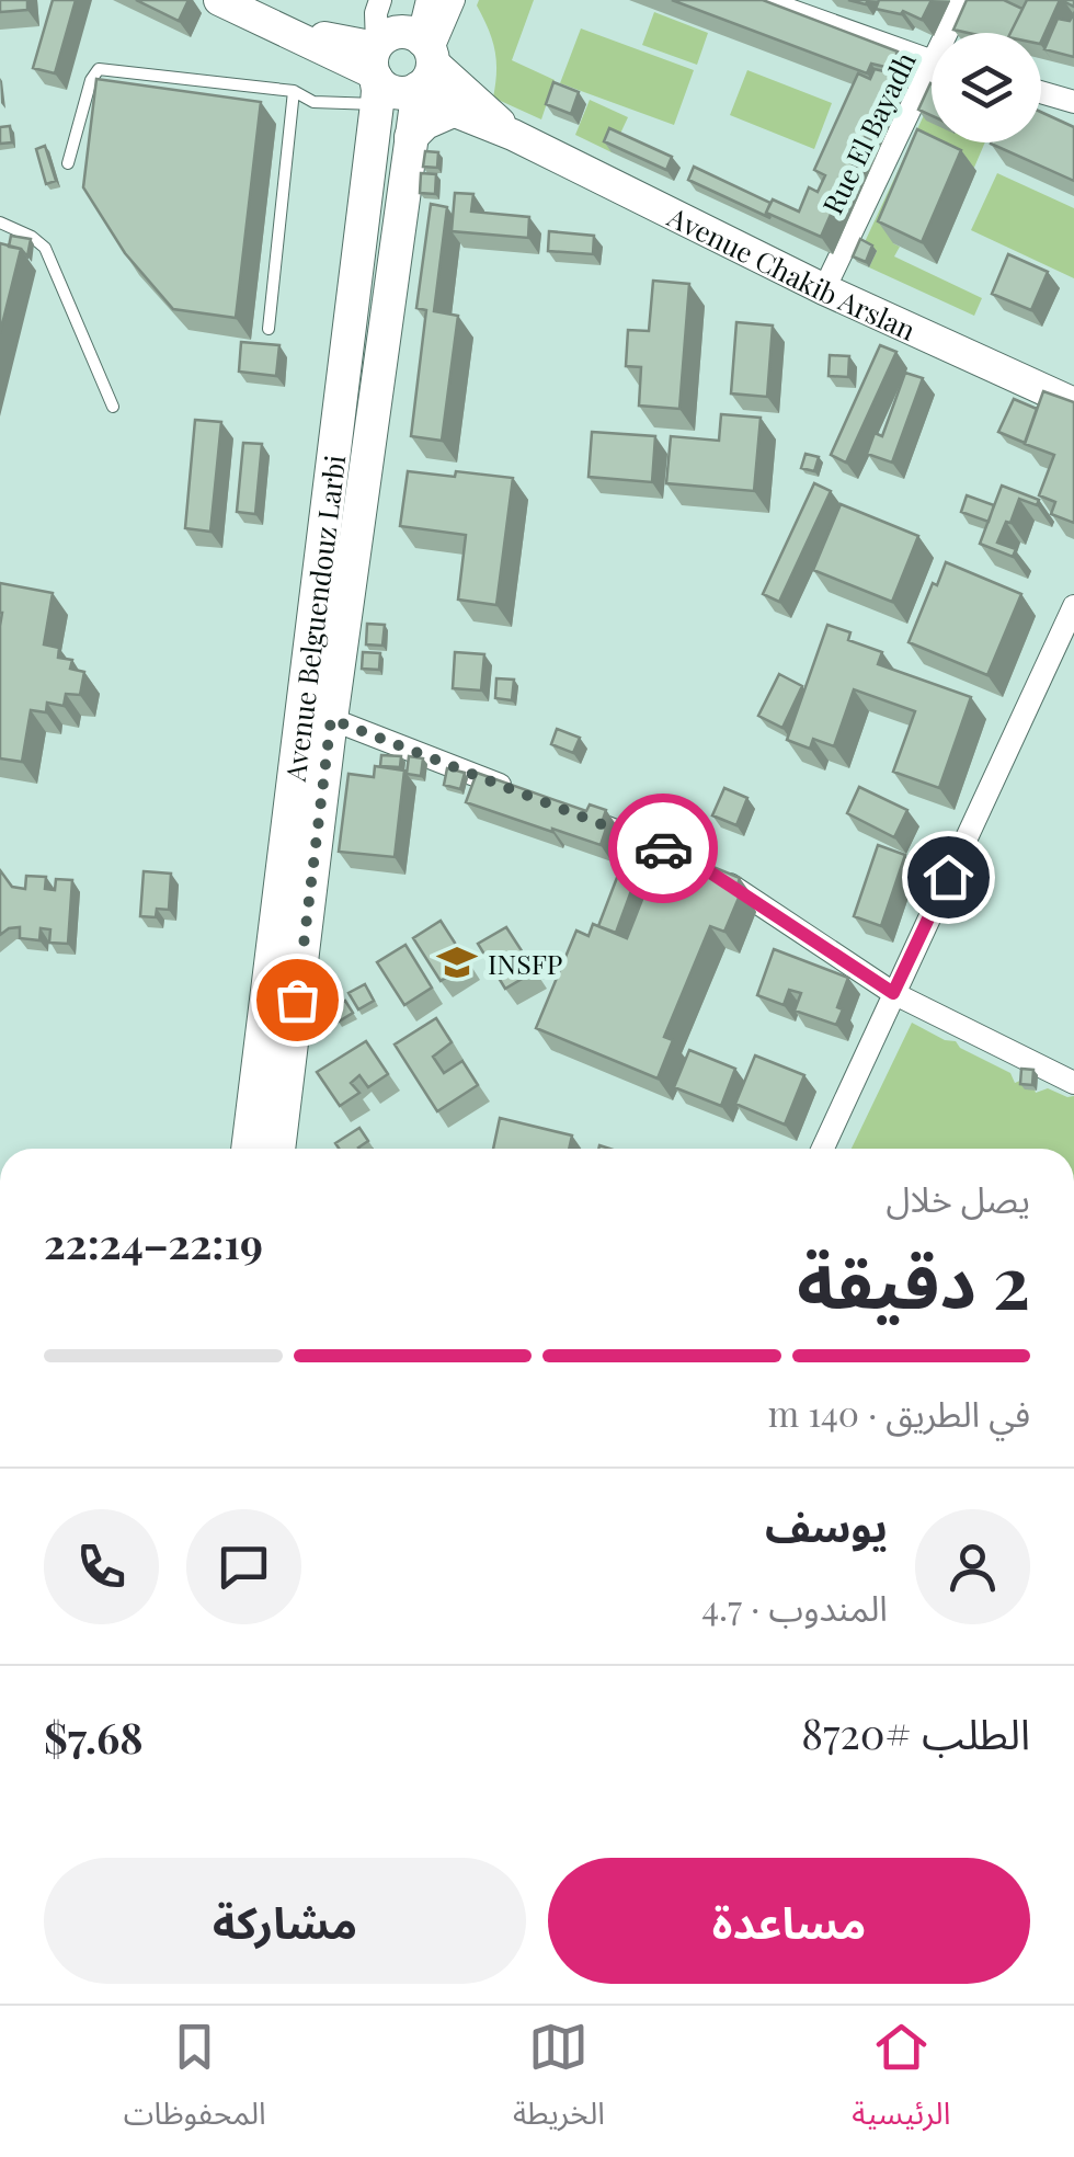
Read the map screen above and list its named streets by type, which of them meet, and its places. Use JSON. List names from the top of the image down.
{
  "streets": {
    "main road": ["Avenue Chakib Arslan", "Avenue Belguendouz Larbi"],
    "street": ["Rue El Bayadh"]
  },
  "crossings": [
    ["Rue El Bayadh", "Avenue Chakib Arslan"]
  ],
  "places": {
    "school or university": ["INSFP"]
  },
  "page": {
    "heading": ["2 دقيقة", "يصل خلال", "22:19–22:24"],
    "panel": [
      "يوسف",
      "المندوب · 4.7",
      "الطلب #8720",
      "$7.68"
    ],
    "bar": "في الطريق · 140 m",
    "buttons": ["مساعدة", "مشاركة"],
    "tabs": ["الرئيسية", "الخريطة", "المحفوظات"]
  }
}
